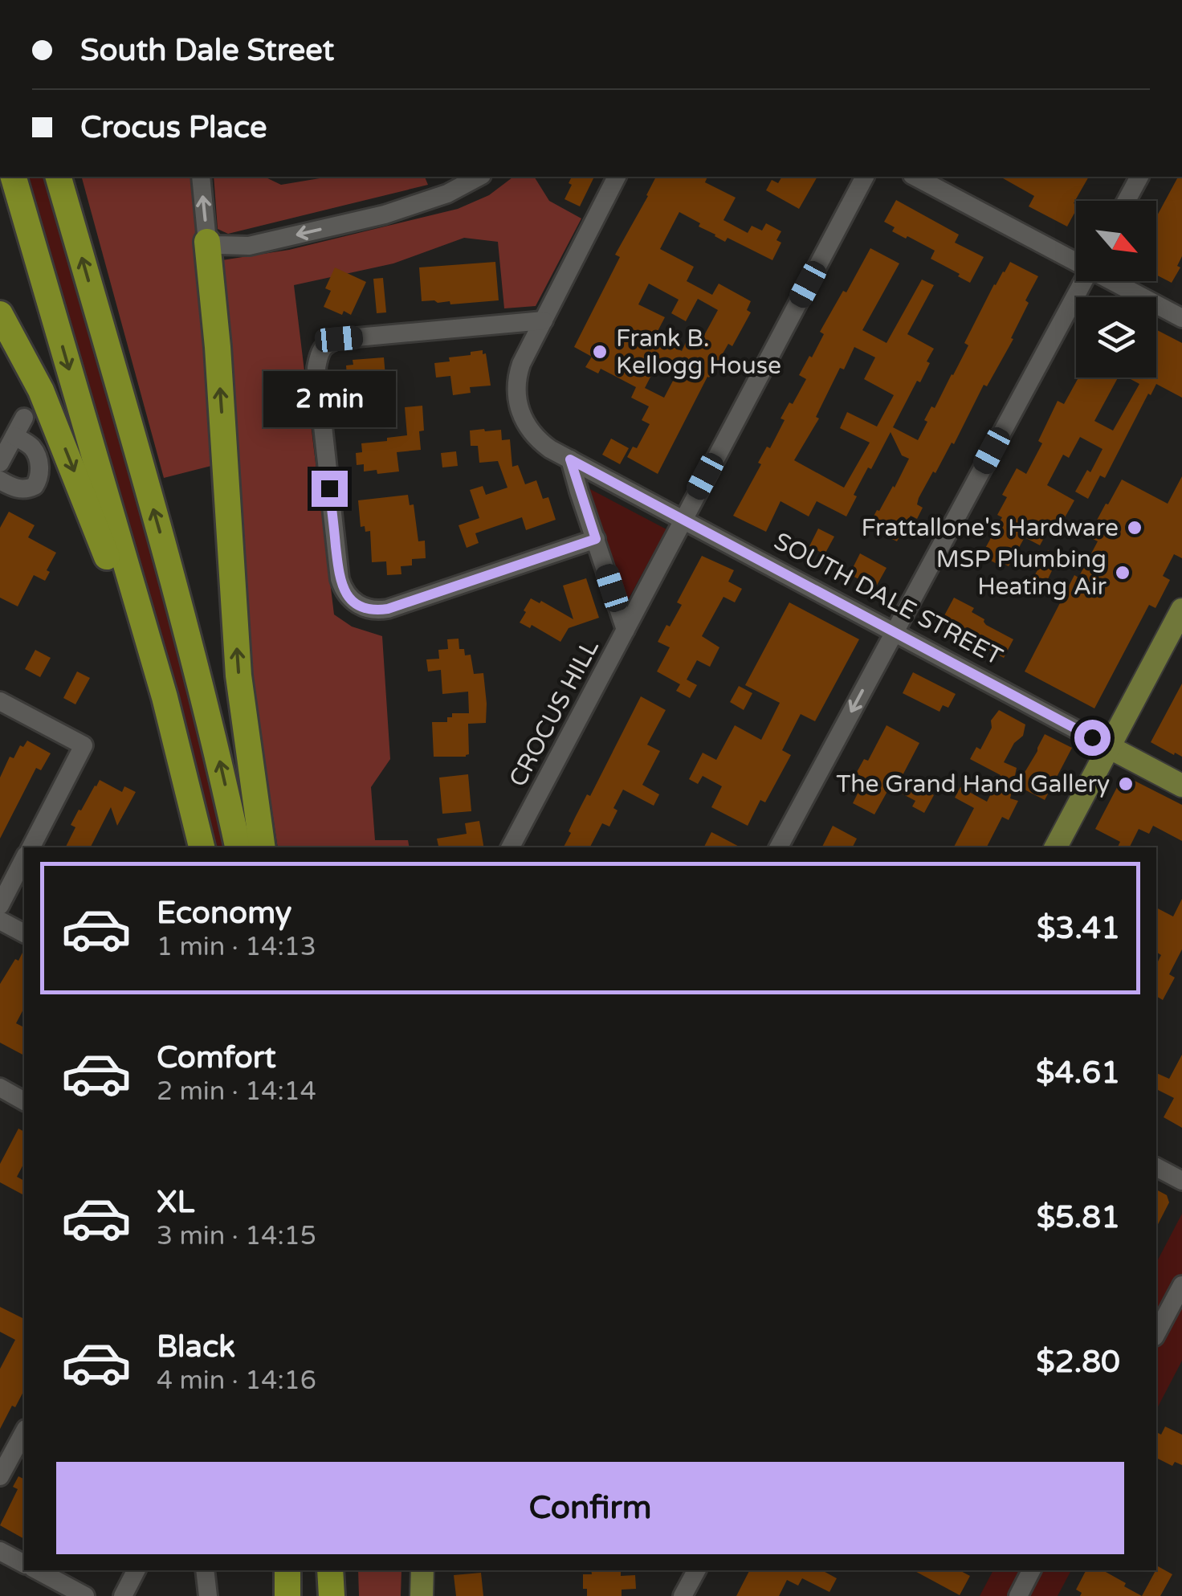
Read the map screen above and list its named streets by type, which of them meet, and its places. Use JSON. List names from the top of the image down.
{
  "streets": {
    "main road": ["SOUTH DALE STREET"],
    "street": ["CROCUS HILL"]
  },
  "crossings": [
    ["SOUTH DALE STREET", "CROCUS HILL"]
  ],
  "places": [
    "Frank B. Kellogg House",
    "Frattallone's Hardware",
    "MSP Plumbing Heating Air",
    "The Grand Hand Gallery"
  ],
  "north": "bottom right",
  "page": {
    "banner": ["South Dale Street", "Crocus Place"],
    "bubble": "2 min",
    "list": [
      {
        "name": "Economy",
        "note": "1 min · 14:13",
        "value": "$3.41"
      },
      {
        "name": "Comfort",
        "note": "2 min · 14:14",
        "value": "$4.61"
      },
      {
        "name": "XL",
        "note": "3 min · 14:15",
        "value": "$5.81"
      },
      {
        "name": "Black",
        "note": "4 min · 14:16",
        "value": "$2.80"
      }
    ],
    "buttons": "Confirm"
  }
}
